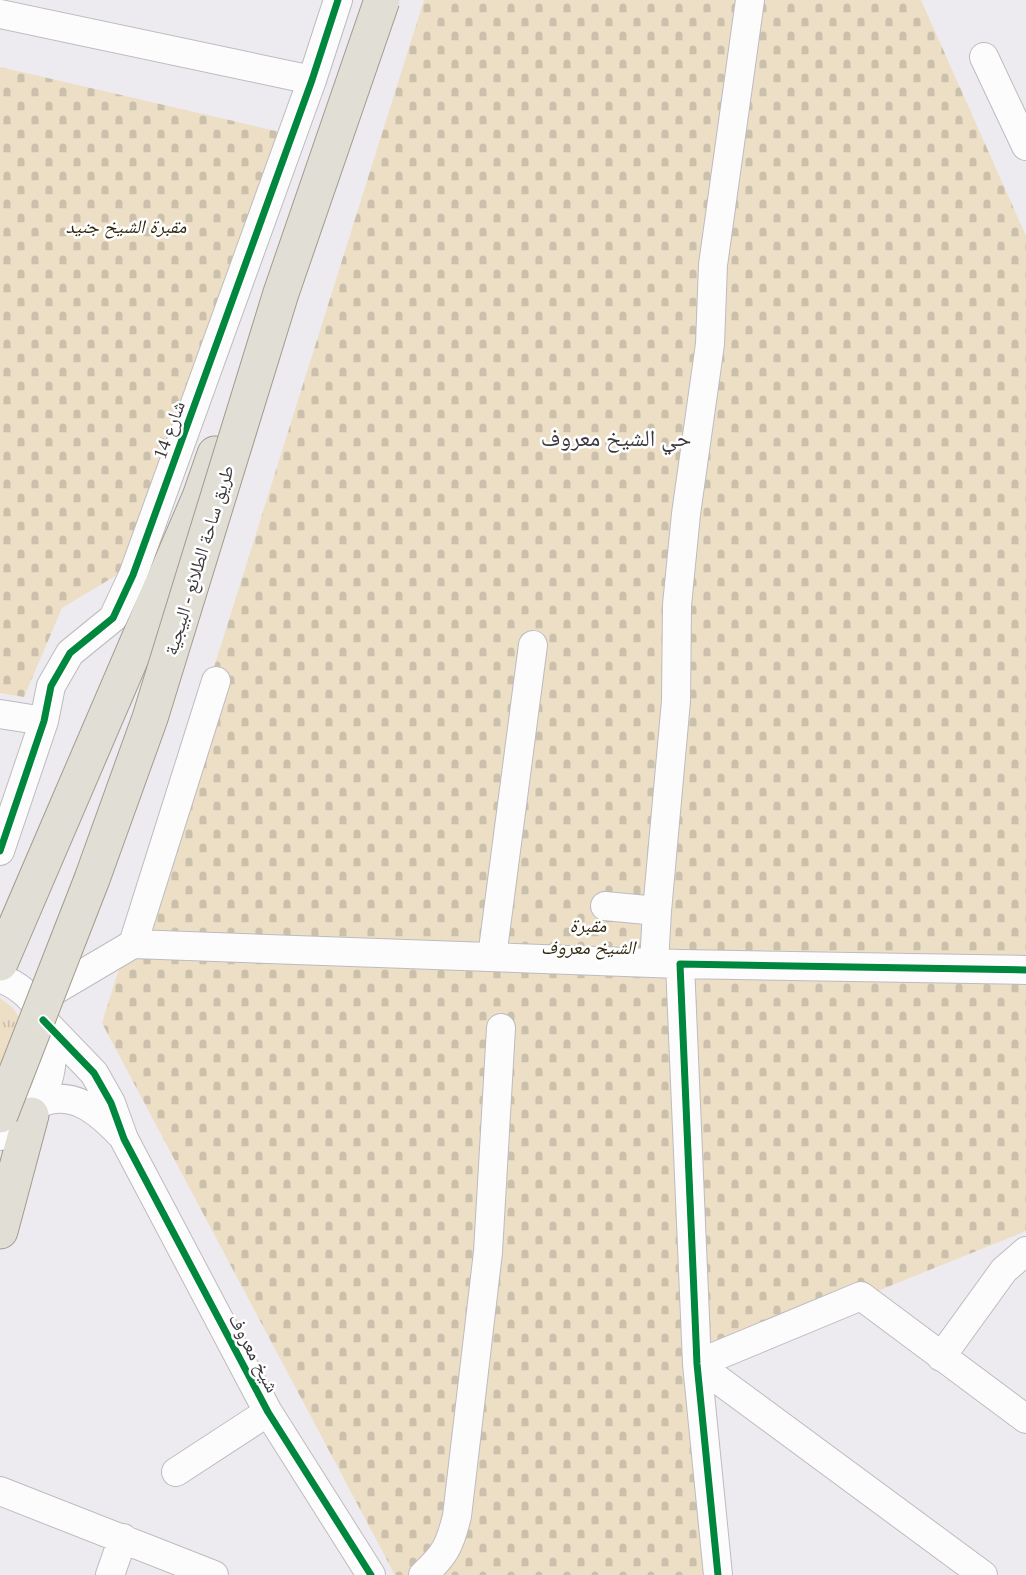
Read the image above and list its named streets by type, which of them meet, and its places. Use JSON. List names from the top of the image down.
{
  "streets": {
    "main road": ["طريق ساحة الطلائع - البيجية"],
    "street": ["شارع 14", "شیخ معروف"]
  },
  "districts": ["حي الشيخ معروف"],
  "parks": ["مقبرة الشيخ جنيد", "مقبرة الشيخ معروف"]
}
